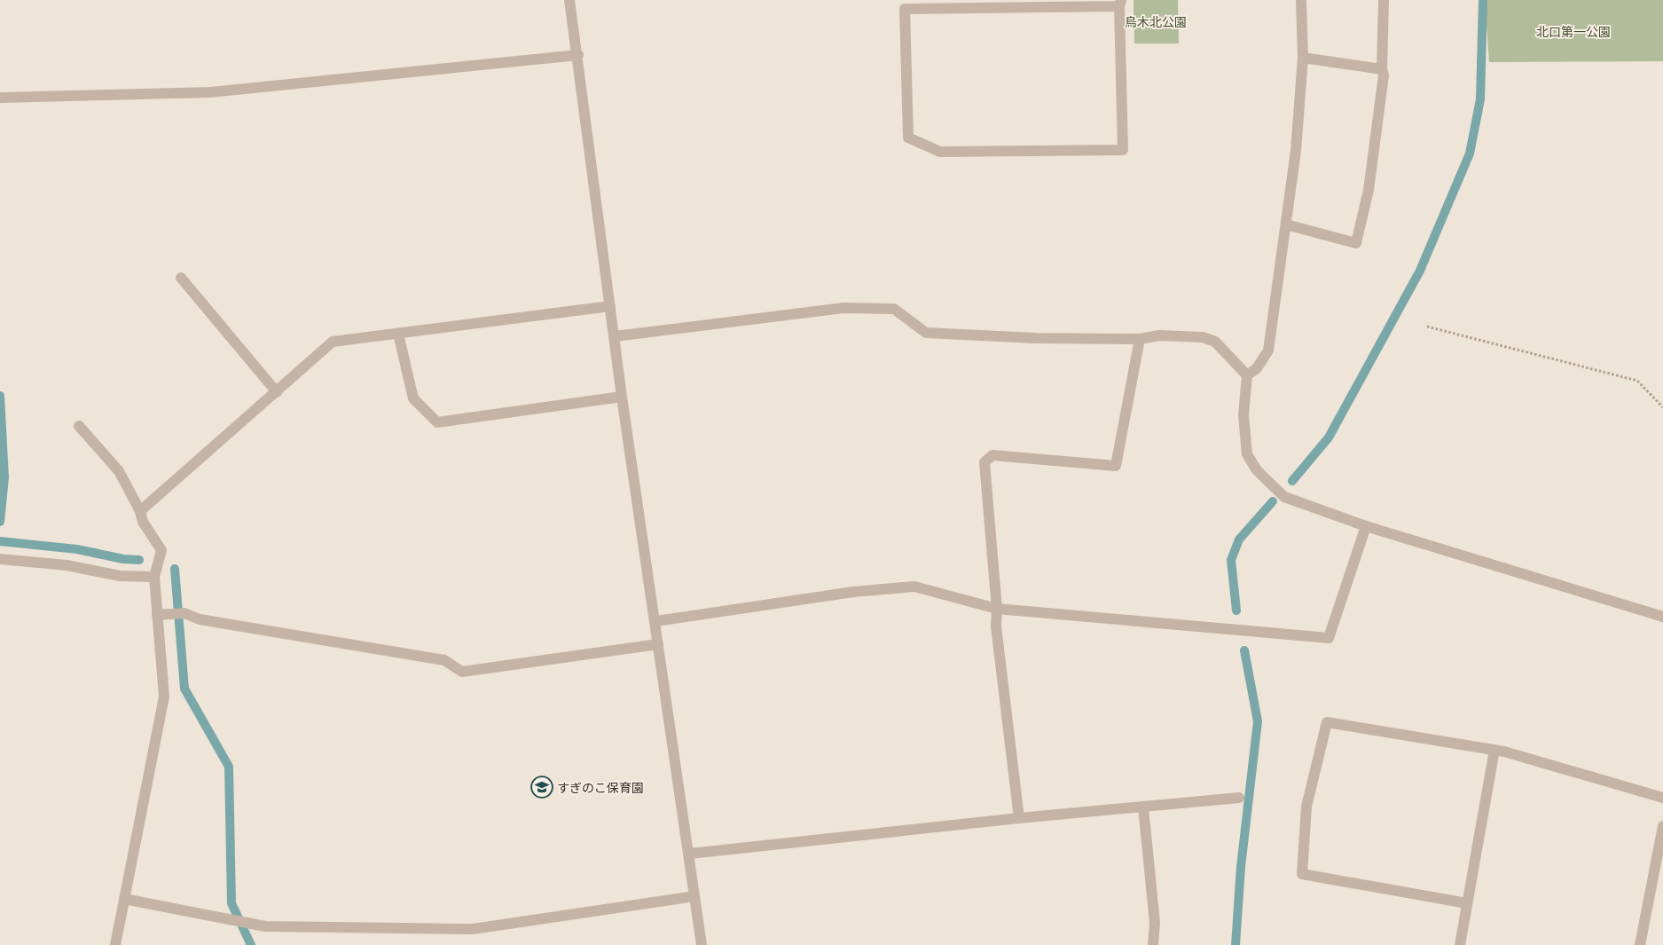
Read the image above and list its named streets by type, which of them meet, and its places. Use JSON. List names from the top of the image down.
{
  "parks": ["烏木北公園", "北口第一公園"],
  "places": {
    "school or university": ["すぎのこ保育園"]
  }
}
